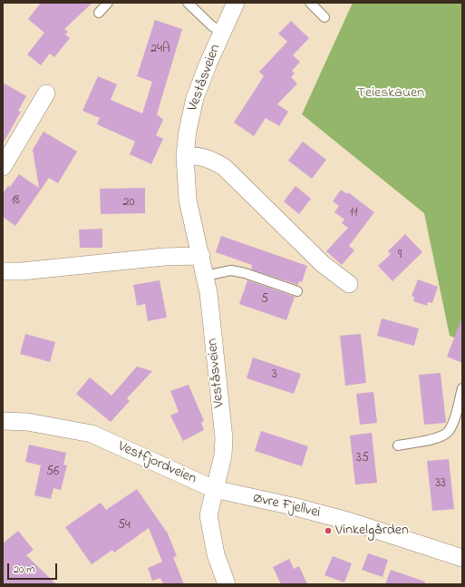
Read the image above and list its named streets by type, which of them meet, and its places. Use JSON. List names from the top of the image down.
{
  "streets": {
    "street": ["Veståsveien", "Vestfjordveien", "Øvre Fjellvei"]
  },
  "crossings": [
    ["Veståsveien", "Vestfjordveien"],
    ["Veståsveien", "Øvre Fjellvei"],
    ["Vestfjordveien", "Øvre Fjellvei"]
  ],
  "parks": ["Teieskauen"],
  "places": ["Vinkelgården"],
  "house_numbers": [
    "24A",
    "18",
    "20",
    "11",
    "9",
    "5",
    "3",
    "35",
    "56",
    "33",
    "54"
  ],
  "scale_bar": "20 m"
}
